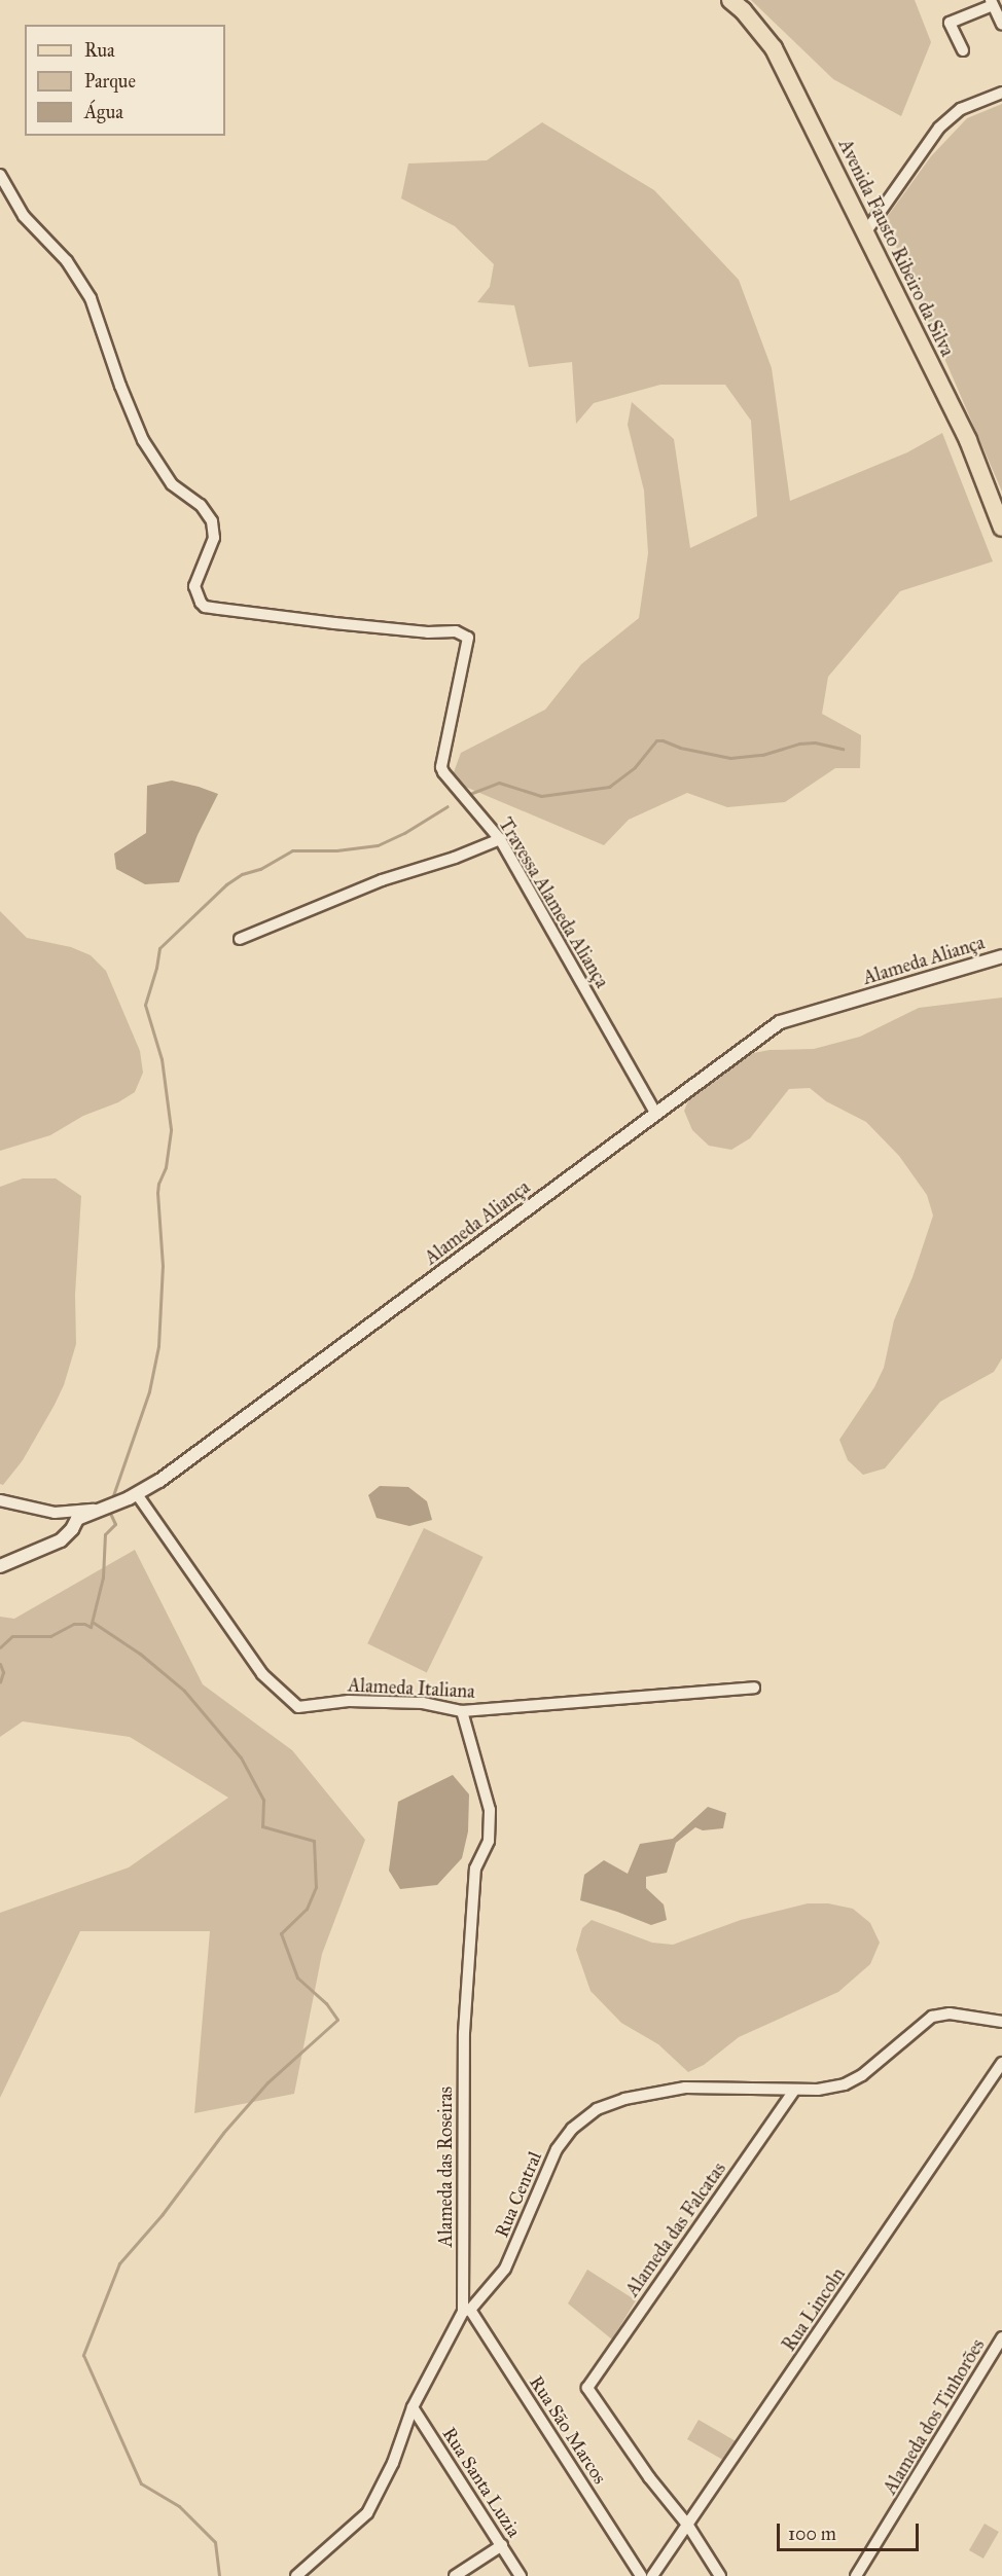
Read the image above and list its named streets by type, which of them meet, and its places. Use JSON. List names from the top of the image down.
{
  "streets": {
    "main road": ["Avenida Fausto Ribeiro da Silva"],
    "street": [
      "Travessa Alameda Aliança",
      "Alameda Aliança",
      "Alameda Italiana",
      "Alameda das Roseiras",
      "Rua Central",
      "Alameda das Falcatas",
      "Rua Lincoln",
      "Alameda dos Tinhorões",
      "Rua São Marcos",
      "Rua Santa Luzia"
    ]
  },
  "crossings": [
    ["Travessa Alameda Aliança", "Alameda Aliança"],
    ["Alameda Aliança", "Alameda Italiana"],
    ["Alameda Italiana", "Alameda das Roseiras"],
    ["Alameda das Roseiras", "Rua Central"],
    ["Alameda das Roseiras", "Rua São Marcos"],
    ["Alameda das Roseiras", "Rua Santa Luzia"],
    ["Rua Central", "Alameda das Falcatas"],
    ["Rua Central", "Rua São Marcos"],
    ["Alameda das Falcatas", "Rua Lincoln"]
  ],
  "legend": ["Rua", "Parque", "Água"],
  "scale_bar": "100 m"
}
